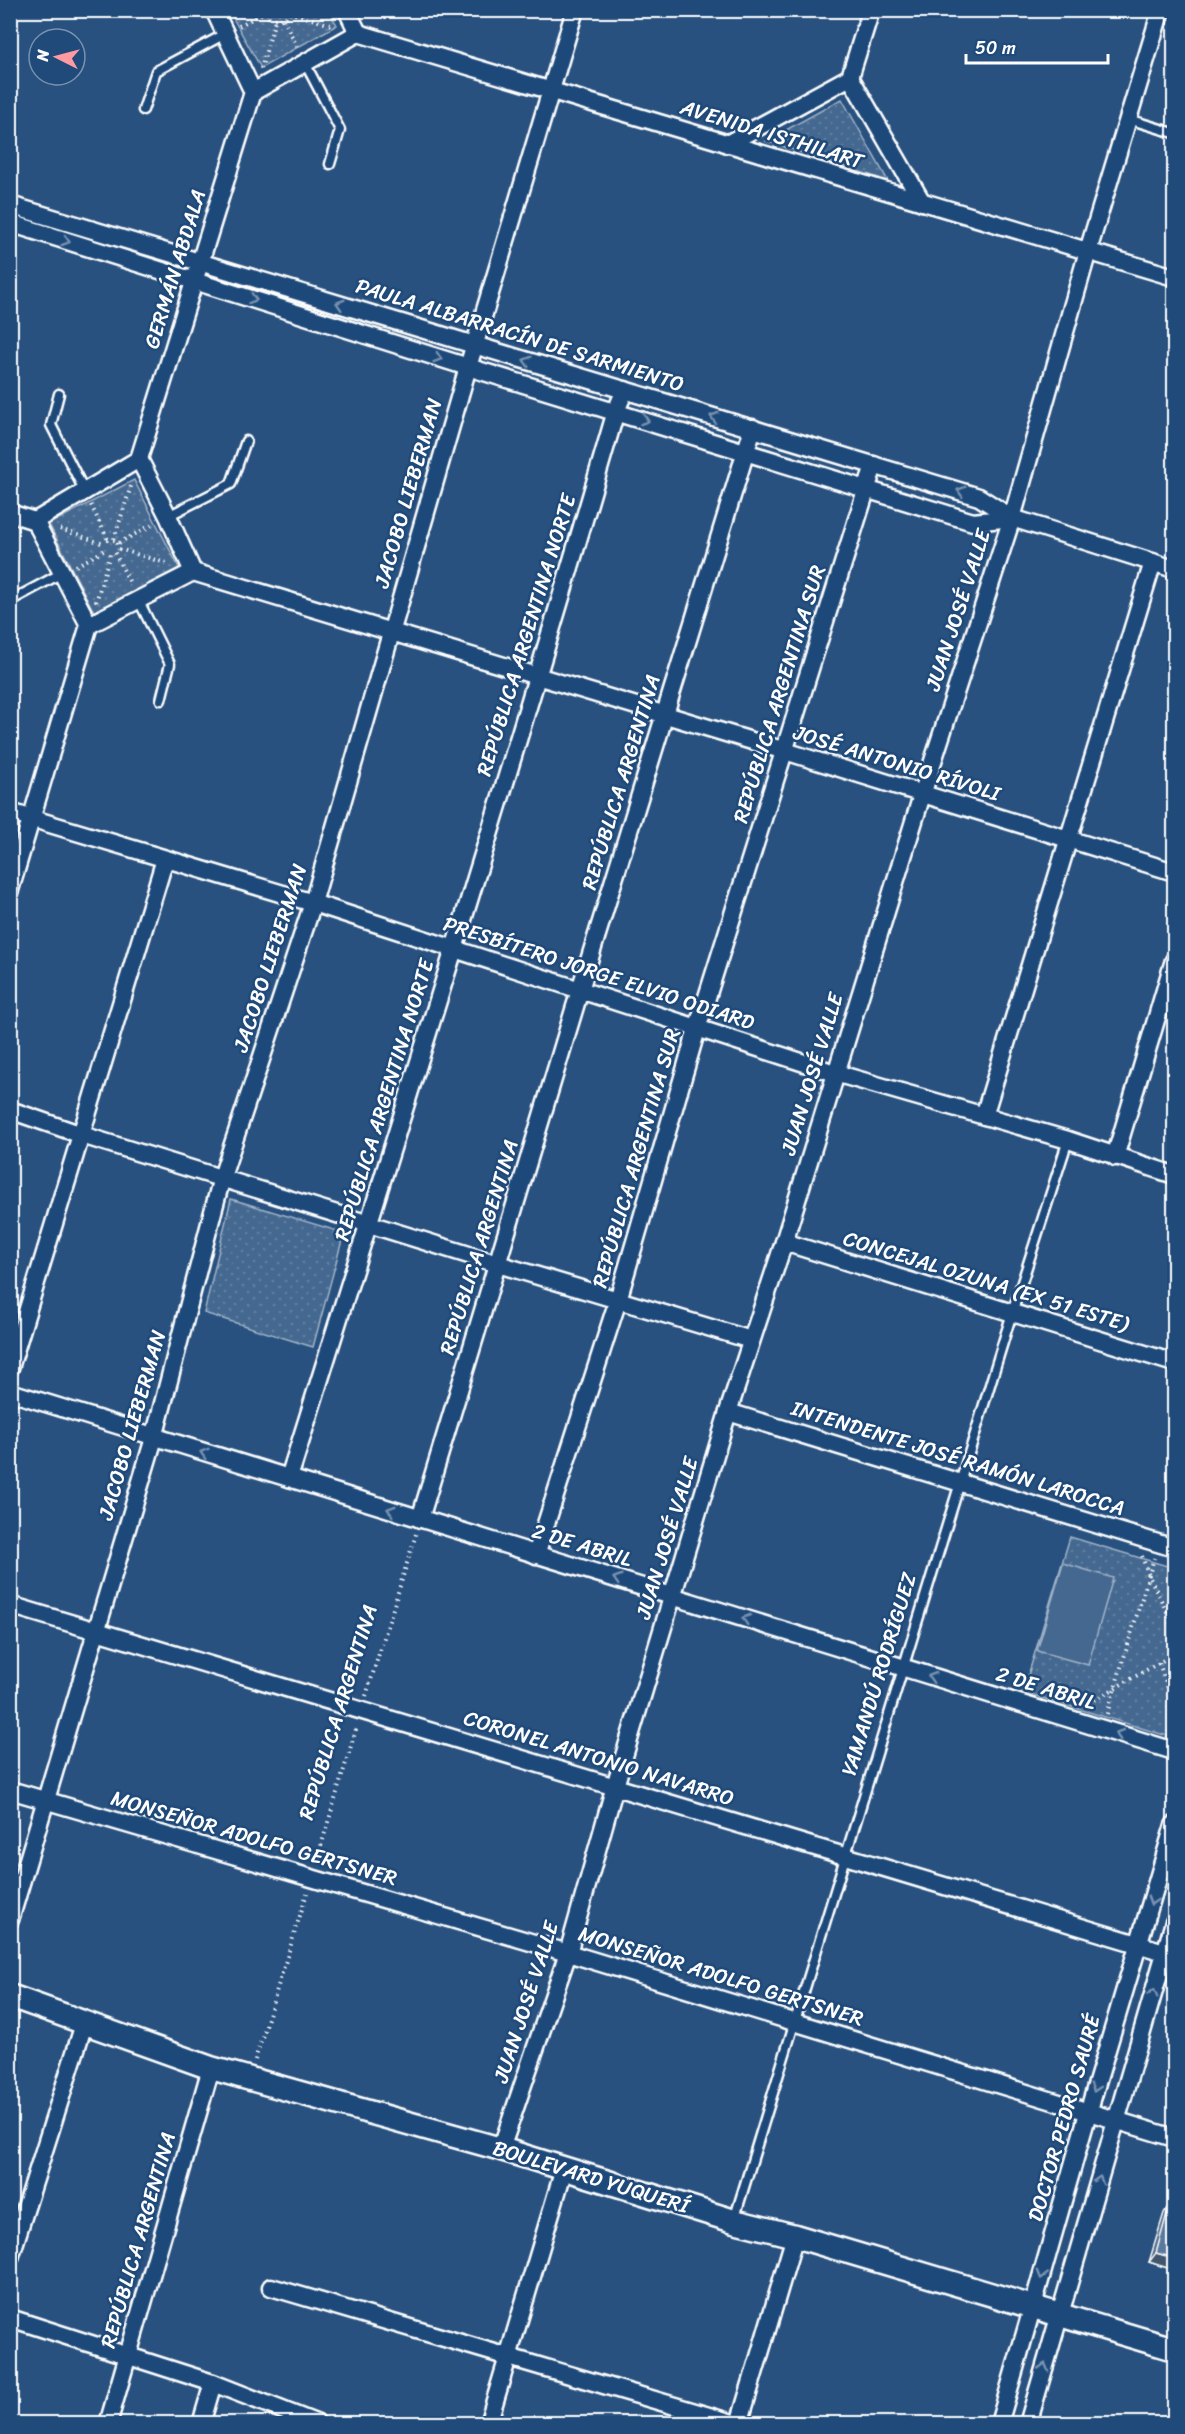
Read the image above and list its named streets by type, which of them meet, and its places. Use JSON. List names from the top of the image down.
{
  "streets": {
    "street": [
      "AVENIDA ISTHILART",
      "GERMÁN ABDALA",
      "PAULA ALBARRACÍN DE SARMIENTO",
      "JACOBO LIEBERMAN",
      "JUAN JOSÉ VALLE",
      "REPÚBLICA ARGENTINA NORTE",
      "REPÚBLICA ARGENTINA SUR",
      "JOSÉ ANTONIO RÍVOLI",
      "REPÚBLICA ARGENTINA",
      "PRESBÍTERO JORGE ELVIO ODIARD",
      "CONCEJAL OZUNA (EX 51 ESTE)",
      "INTENDENTE JOSÉ RAMÓN LAROCCA",
      "2 DE ABRIL",
      "CORONEL ANTONIO NAVARRO",
      "MONSEÑOR ADOLFO GERTSNER",
      "DOCTOR PEDRO SAURÉ",
      "BOULEVARD YUQUERÍ"
    ],
    "lane": ["YAMANDÚ RODRÍGUEZ"]
  },
  "crossings": [
    ["AVENIDA ISTHILART", "JACOBO LIEBERMAN"],
    ["AVENIDA ISTHILART", "JUAN JOSÉ VALLE"],
    ["GERMÁN ABDALA", "PAULA ALBARRACÍN DE SARMIENTO"],
    ["PAULA ALBARRACÍN DE SARMIENTO", "JACOBO LIEBERMAN"],
    ["PAULA ALBARRACÍN DE SARMIENTO", "JUAN JOSÉ VALLE"],
    ["PAULA ALBARRACÍN DE SARMIENTO", "REPÚBLICA ARGENTINA NORTE"],
    ["PAULA ALBARRACÍN DE SARMIENTO", "REPÚBLICA ARGENTINA SUR"],
    ["PAULA ALBARRACÍN DE SARMIENTO", "REPÚBLICA ARGENTINA"],
    ["JACOBO LIEBERMAN", "JOSÉ ANTONIO RÍVOLI"],
    ["JACOBO LIEBERMAN", "PRESBÍTERO JORGE ELVIO ODIARD"],
    ["JACOBO LIEBERMAN", "2 DE ABRIL"],
    ["JACOBO LIEBERMAN", "CORONEL ANTONIO NAVARRO"],
    ["JACOBO LIEBERMAN", "MONSEÑOR ADOLFO GERTSNER"],
    ["JUAN JOSÉ VALLE", "JOSÉ ANTONIO RÍVOLI"],
    ["JUAN JOSÉ VALLE", "PRESBÍTERO JORGE ELVIO ODIARD"],
    ["JUAN JOSÉ VALLE", "CONCEJAL OZUNA (EX 51 ESTE)"],
    ["JUAN JOSÉ VALLE", "INTENDENTE JOSÉ RAMÓN LAROCCA"],
    ["JUAN JOSÉ VALLE", "2 DE ABRIL"],
    ["JUAN JOSÉ VALLE", "CORONEL ANTONIO NAVARRO"],
    ["JUAN JOSÉ VALLE", "MONSEÑOR ADOLFO GERTSNER"],
    ["JUAN JOSÉ VALLE", "BOULEVARD YUQUERÍ"],
    ["REPÚBLICA ARGENTINA NORTE", "JOSÉ ANTONIO RÍVOLI"],
    ["REPÚBLICA ARGENTINA NORTE", "PRESBÍTERO JORGE ELVIO ODIARD"],
    ["REPÚBLICA ARGENTINA NORTE", "2 DE ABRIL"],
    ["REPÚBLICA ARGENTINA SUR", "JOSÉ ANTONIO RÍVOLI"],
    ["REPÚBLICA ARGENTINA SUR", "PRESBÍTERO JORGE ELVIO ODIARD"],
    ["REPÚBLICA ARGENTINA SUR", "2 DE ABRIL"],
    ["JOSÉ ANTONIO RÍVOLI", "REPÚBLICA ARGENTINA"],
    ["REPÚBLICA ARGENTINA", "PRESBÍTERO JORGE ELVIO ODIARD"],
    ["REPÚBLICA ARGENTINA", "2 DE ABRIL"],
    ["REPÚBLICA ARGENTINA", "CORONEL ANTONIO NAVARRO"],
    ["REPÚBLICA ARGENTINA", "MONSEÑOR ADOLFO GERTSNER"],
    ["REPÚBLICA ARGENTINA", "BOULEVARD YUQUERÍ"],
    ["PRESBÍTERO JORGE ELVIO ODIARD", "YAMANDÚ RODRÍGUEZ"],
    ["CONCEJAL OZUNA (EX 51 ESTE)", "YAMANDÚ RODRÍGUEZ"],
    ["INTENDENTE JOSÉ RAMÓN LAROCCA", "YAMANDÚ RODRÍGUEZ"],
    ["2 DE ABRIL", "YAMANDÚ RODRÍGUEZ"],
    ["YAMANDÚ RODRÍGUEZ", "CORONEL ANTONIO NAVARRO"],
    ["YAMANDÚ RODRÍGUEZ", "MONSEÑOR ADOLFO GERTSNER"],
    ["YAMANDÚ RODRÍGUEZ", "BOULEVARD YUQUERÍ"],
    ["CORONEL ANTONIO NAVARRO", "DOCTOR PEDRO SAURÉ"],
    ["MONSEÑOR ADOLFO GERTSNER", "DOCTOR PEDRO SAURÉ"],
    ["DOCTOR PEDRO SAURÉ", "BOULEVARD YUQUERÍ"]
  ],
  "one_way": ["2 DE ABRIL"],
  "scale_bar": "50 m",
  "north": "left"
}
